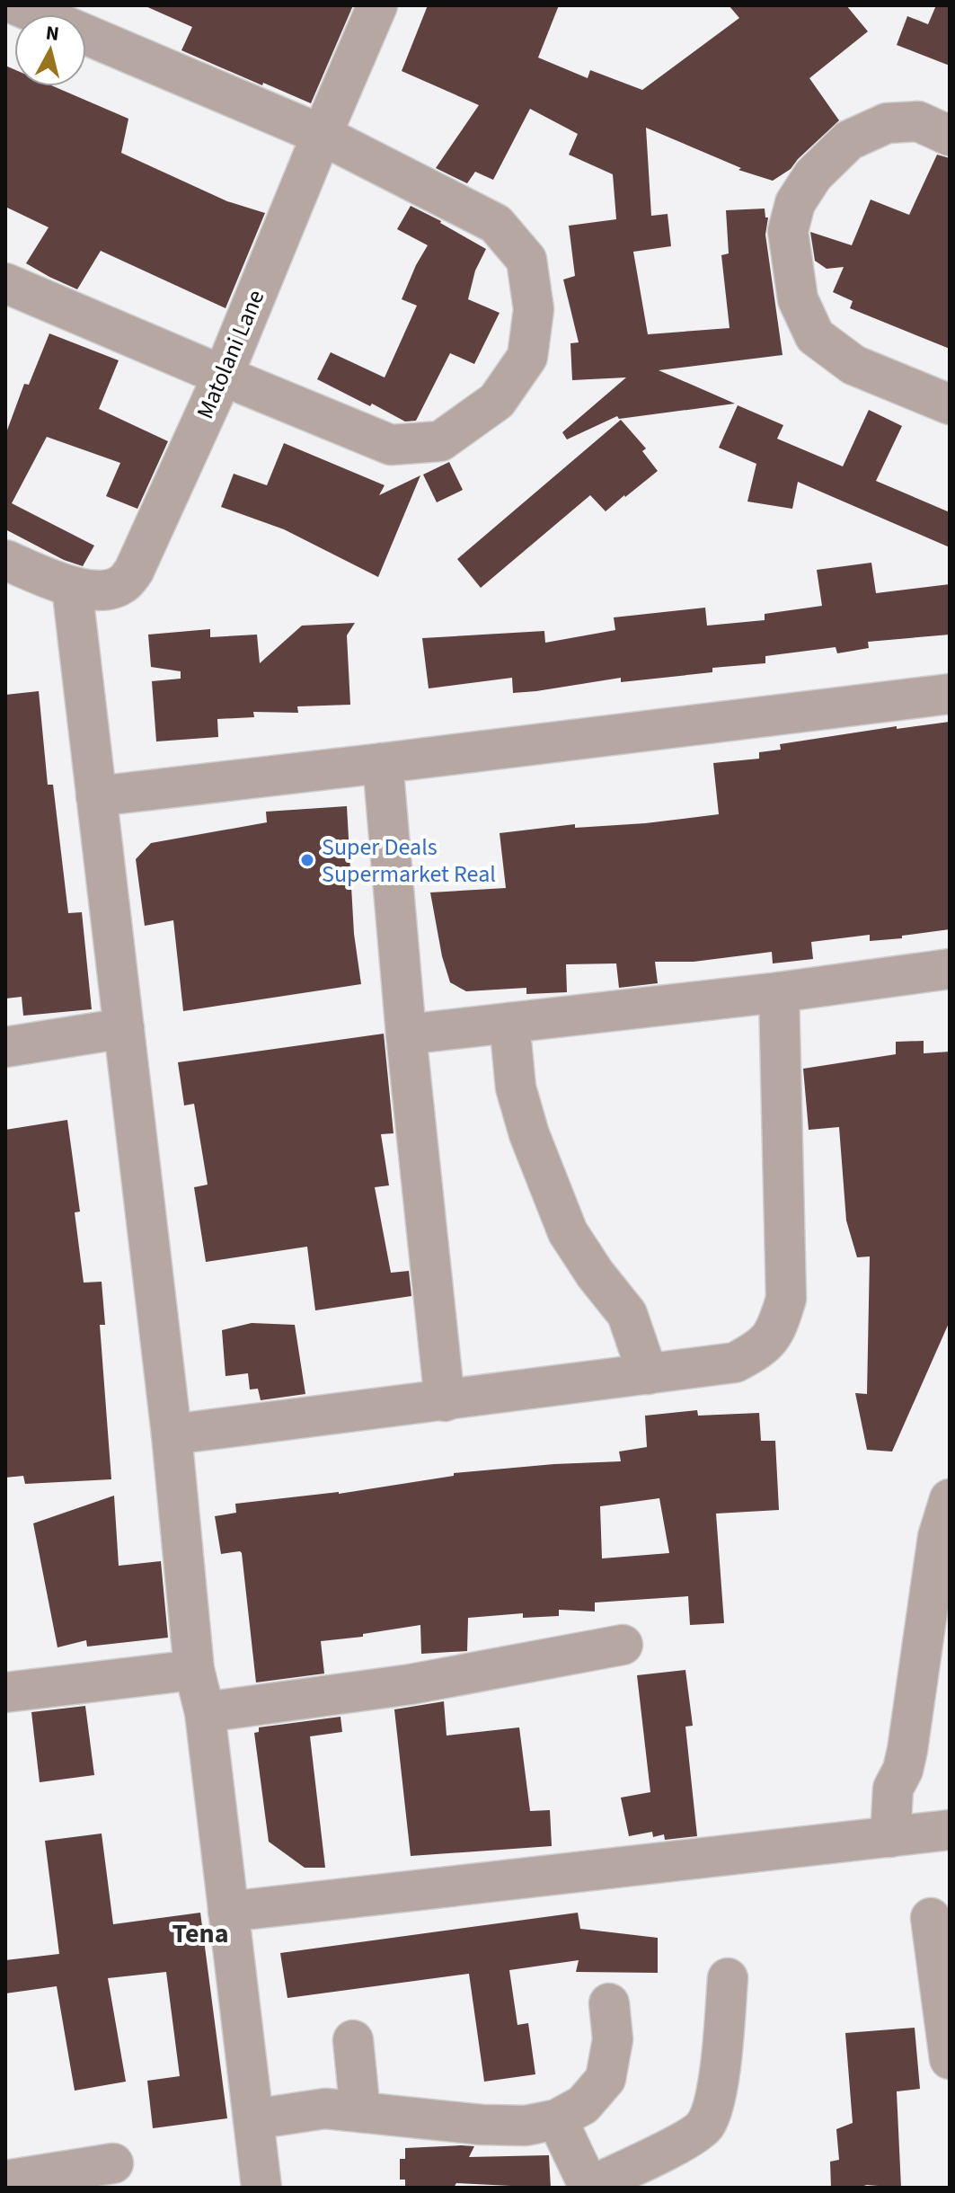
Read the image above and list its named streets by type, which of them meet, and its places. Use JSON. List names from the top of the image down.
{
  "streets": {
    "street": ["Matolani Lane"]
  },
  "districts": ["Tena"],
  "places": ["Super Deals Supermarket Real"],
  "north": "top"
}
